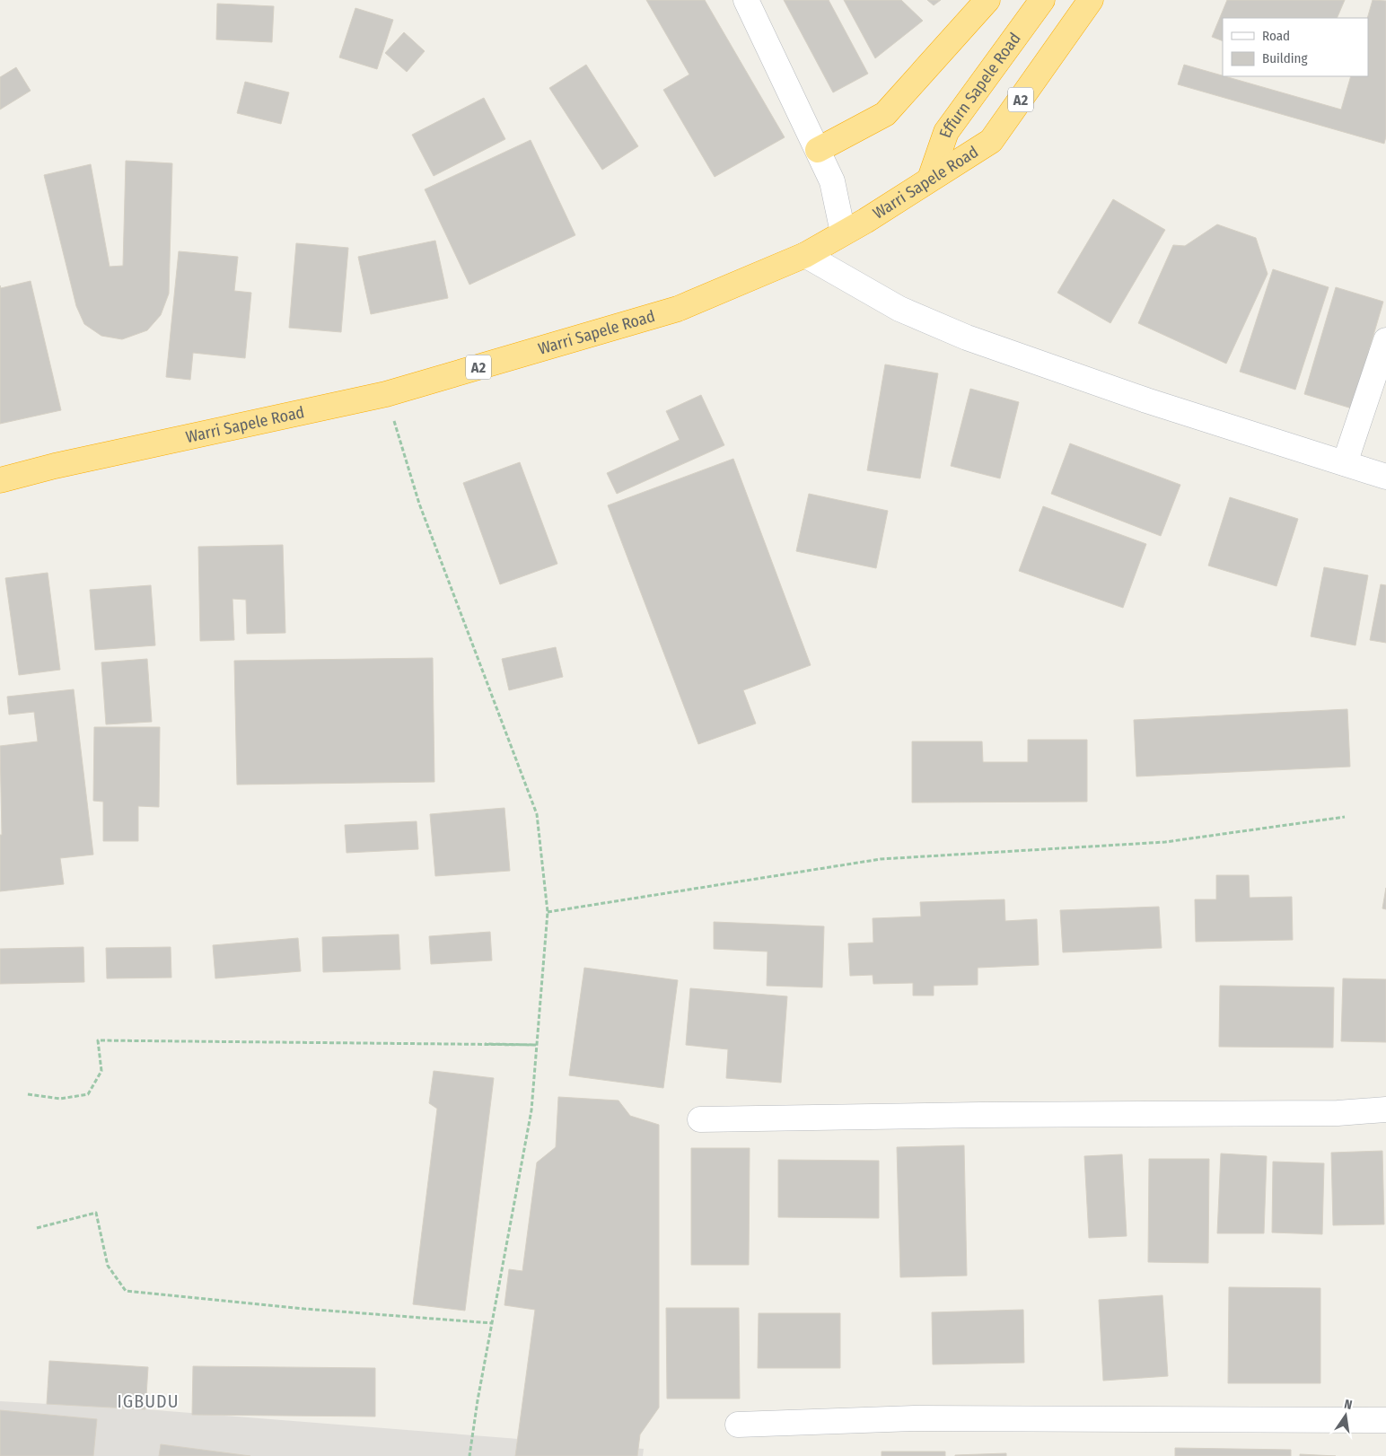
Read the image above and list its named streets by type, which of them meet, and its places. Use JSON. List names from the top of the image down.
{
  "streets": {
    "highway": ["Effurn Sapele Road", "A2", "Warri Sapele Road"]
  },
  "crossings": [
    ["Effurn Sapele Road", "Warri Sapele Road"]
  ],
  "districts": ["IGBUDU"],
  "legend": ["Road", "Building"],
  "north": "top"
}
